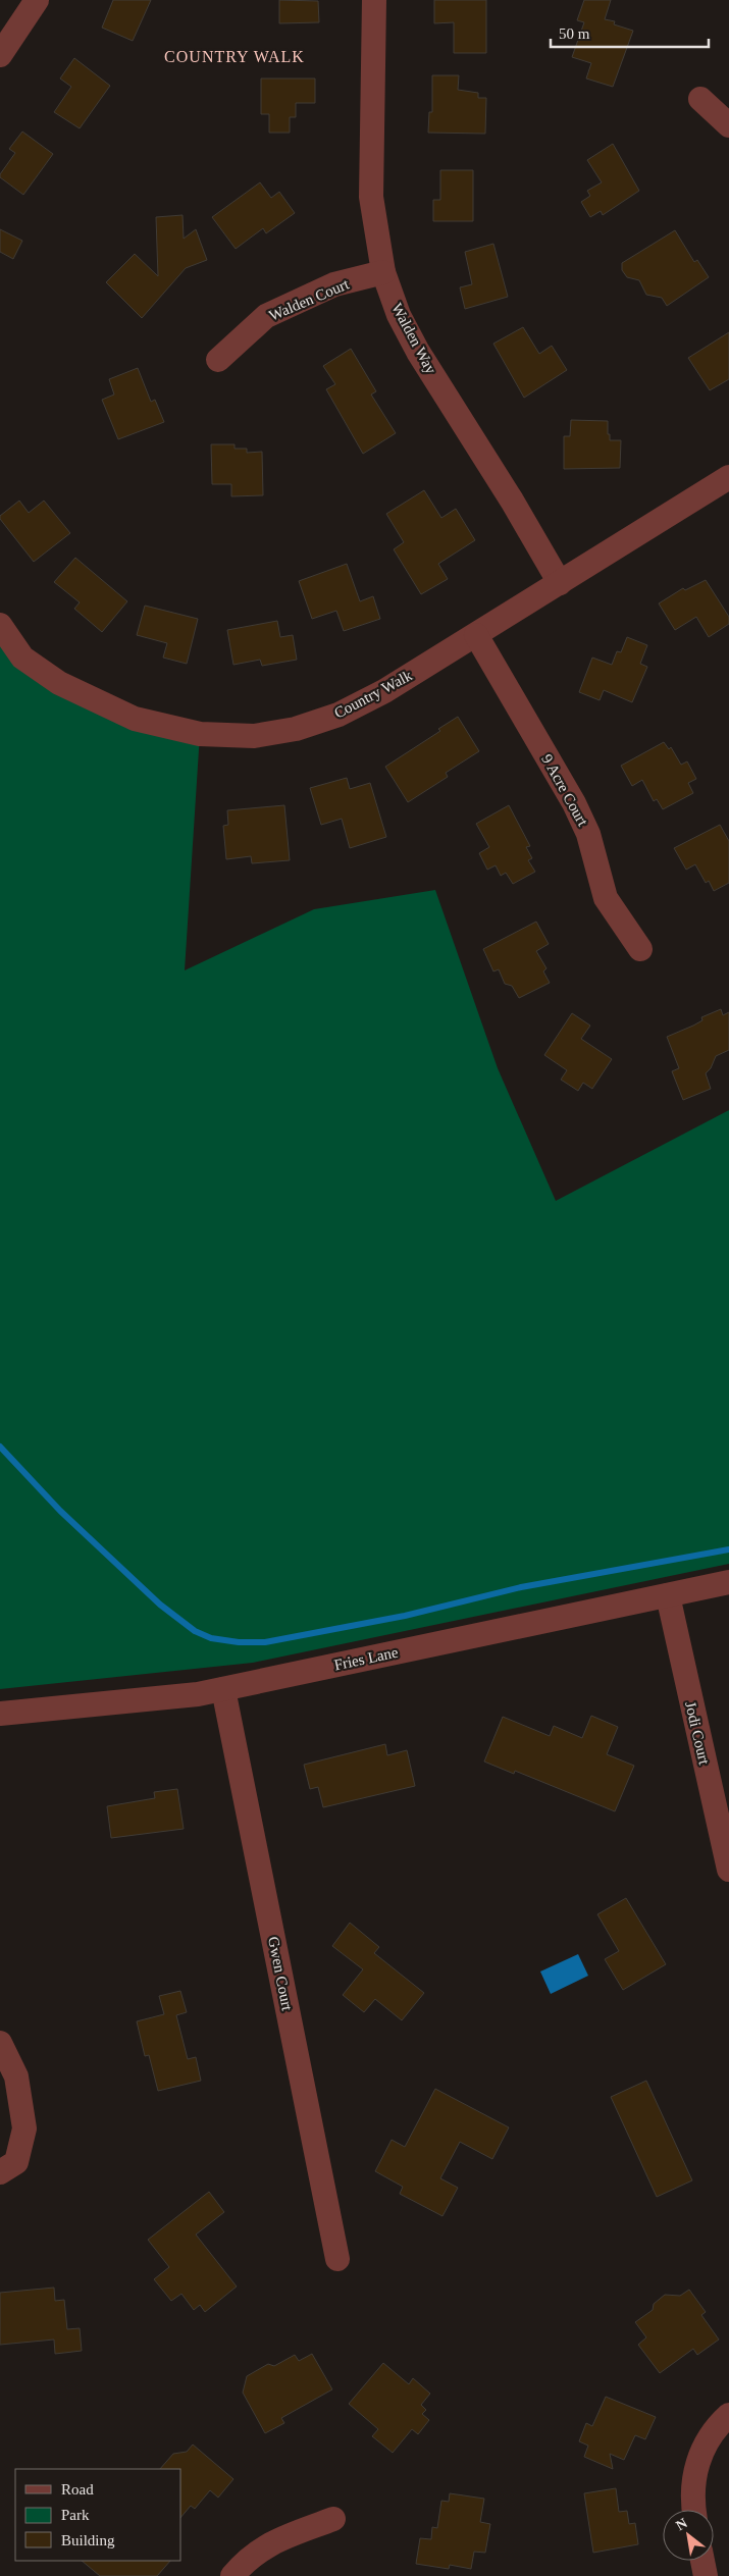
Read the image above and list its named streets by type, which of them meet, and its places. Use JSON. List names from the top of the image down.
{
  "streets": {
    "street": [
      "Walden Court",
      "Walden Way",
      "Country Walk",
      "9 Acre Court",
      "Fries Lane",
      "Jodi Court",
      "Gwen Court"
    ]
  },
  "crossings": [
    ["Walden Court", "Walden Way"],
    ["Walden Way", "Country Walk"],
    ["Country Walk", "9 Acre Court"],
    ["Fries Lane", "Jodi Court"],
    ["Fries Lane", "Gwen Court"]
  ],
  "districts": ["COUNTRY WALK"],
  "legend": ["Road", "Park", "Building"],
  "scale_bar": "50 m",
  "north": "top left"
}
